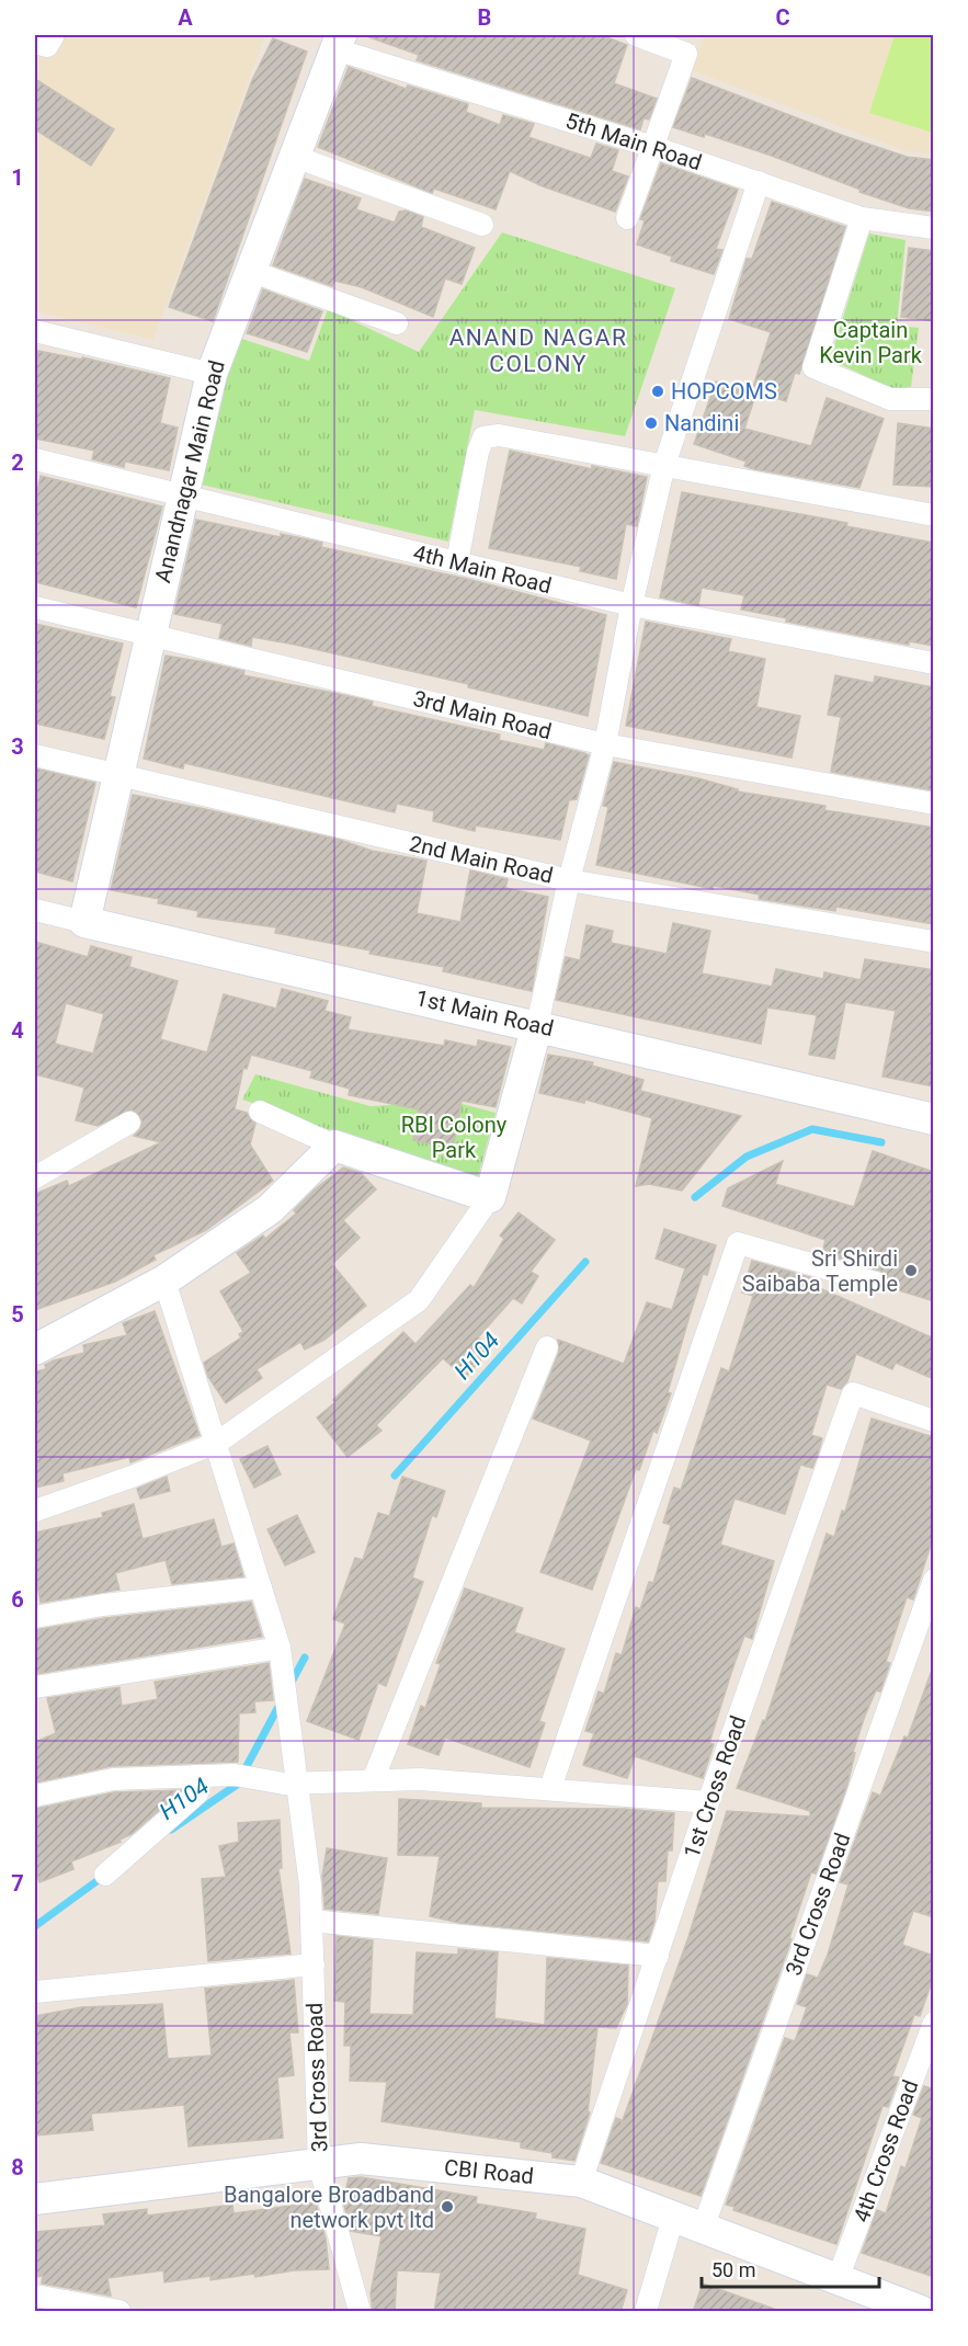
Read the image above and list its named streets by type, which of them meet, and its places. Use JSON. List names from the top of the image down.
{
  "streets": {
    "street": [
      "5th Main Road",
      "Anandnagar Main Road",
      "4th Main Road",
      "3rd Main Road",
      "2nd Main Road",
      "1st Main Road",
      "1st Cross Road",
      "3rd Cross Road",
      "4th Cross Road",
      "CBI Road"
    ]
  },
  "crossings": [
    ["5th Main Road", "Anandnagar Main Road"],
    ["Anandnagar Main Road", "4th Main Road"],
    ["Anandnagar Main Road", "3rd Main Road"],
    ["Anandnagar Main Road", "2nd Main Road"],
    ["Anandnagar Main Road", "1st Main Road"],
    ["1st Cross Road", "CBI Road"],
    ["3rd Cross Road", "CBI Road"],
    ["4th Cross Road", "CBI Road"]
  ],
  "districts": ["ANAND NAGAR COLONY"],
  "water": ["H104"],
  "parks": ["Captain Kevin Park", "RBI Colony Park"],
  "places": [
    "HOPCOMS",
    "Nandini",
    "Sri Shirdi Saibaba Temple",
    "Bangalore Broadband network pvt ltd"
  ],
  "scale_bar": "50 m",
  "grid": {
    "columns": ["A", "B", "C"],
    "rows": [
      "1",
      "2",
      "3",
      "4",
      "5",
      "6",
      "7",
      "8"
    ]
  }
}
